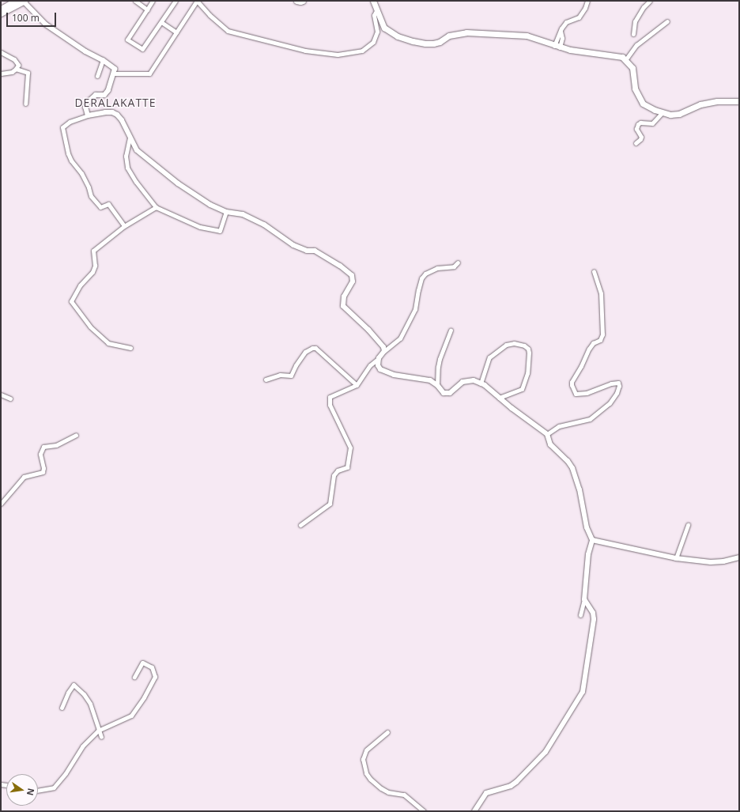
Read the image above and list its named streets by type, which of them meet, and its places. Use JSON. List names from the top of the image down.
{
  "districts": ["DERALAKATTE"],
  "scale_bar": "100 m",
  "north": "right"
}
